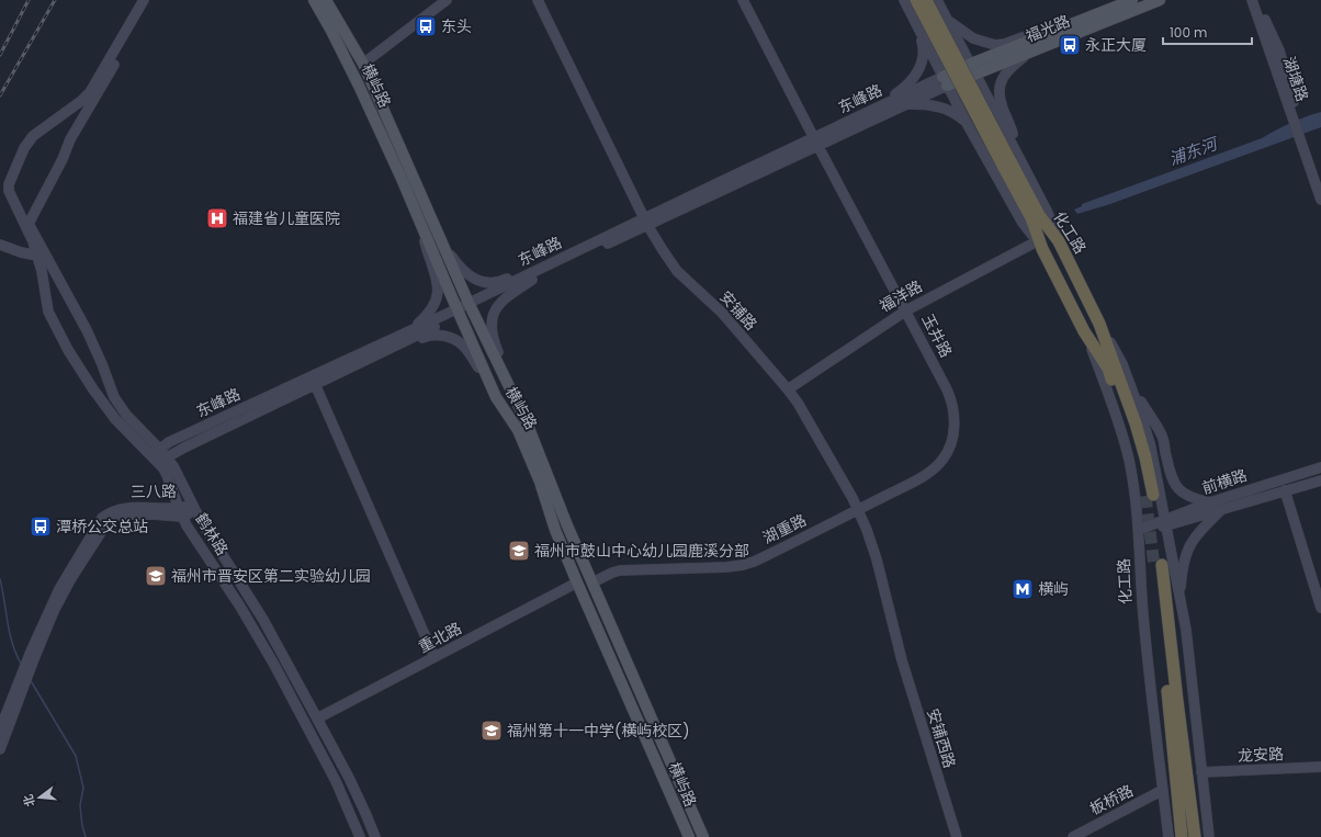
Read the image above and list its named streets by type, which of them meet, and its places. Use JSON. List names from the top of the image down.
{
  "streets": {
    "highway": ["化工路"],
    "main road": [
      "福光路",
      "湖塘路",
      "横屿路",
      "东峰路",
      "福洋路",
      "安铺路",
      "玉井路",
      "前横路",
      "三八路",
      "湖重路",
      "鹤林路",
      "重北路",
      "安铺西路",
      "龙安路",
      "板桥路"
    ]
  },
  "crossings": [
    ["福光路", "东峰路"],
    ["横屿路", "东峰路"],
    ["横屿路", "湖重路"],
    ["横屿路", "重北路"],
    ["东峰路", "安铺路"],
    ["东峰路", "玉井路"],
    ["东峰路", "鹤林路"],
    ["化工路", "福洋路"],
    ["化工路", "前横路"],
    ["化工路", "板桥路"],
    ["福洋路", "安铺路"],
    ["福洋路", "玉井路"],
    ["安铺路", "玉井路"],
    ["安铺路", "湖重路"],
    ["安铺路", "安铺西路"],
    ["玉井路", "湖重路"],
    ["三八路", "鹤林路"],
    ["鹤林路", "重北路"]
  ],
  "water": ["浦东河"],
  "places": {
    "bus stop": ["东头", "永正大厦", "潭桥公交总站"],
    "hospital": ["福建省儿童医院"],
    "school or university": ["福州市鼓山中心幼儿园鹿溪分部", "福州市晋安区第二实验幼儿园", "福州第十一中学(横屿校区)"],
    "metro station": ["横屿"]
  },
  "scale_bar": "100 m",
  "north": "left"
}
